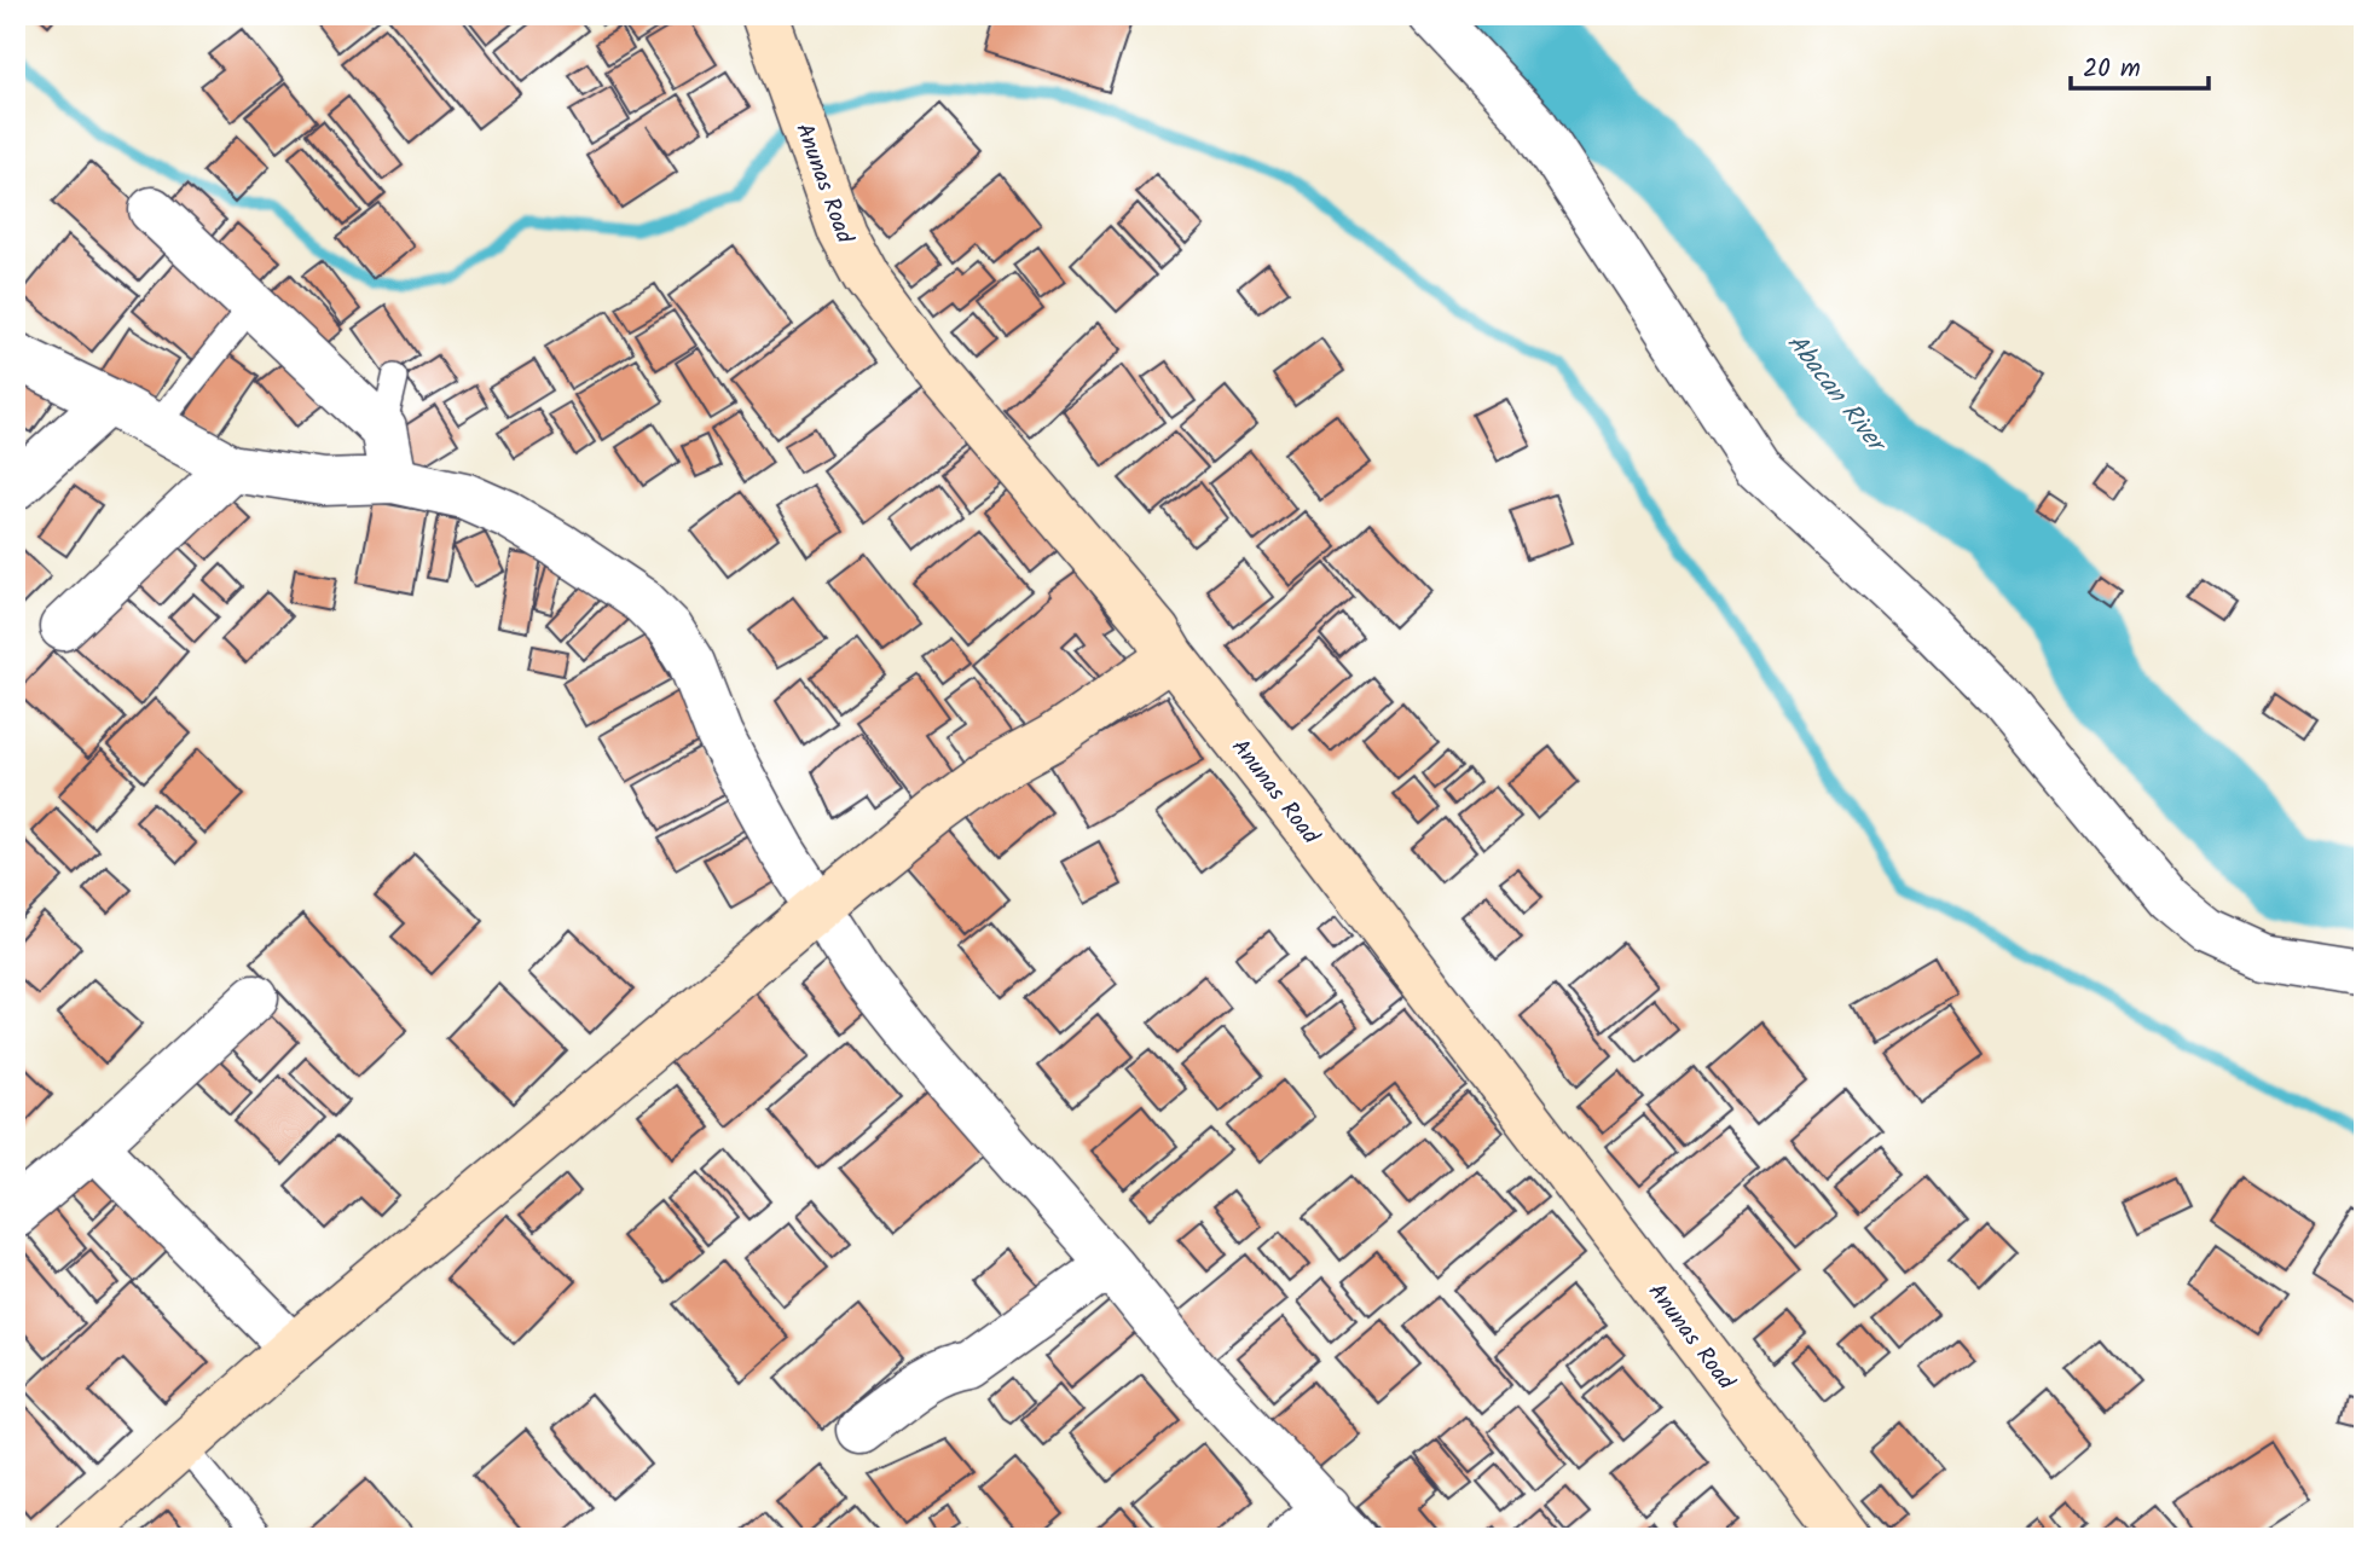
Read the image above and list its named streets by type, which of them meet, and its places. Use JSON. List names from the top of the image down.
{
  "streets": {
    "street": ["Anunas Road"]
  },
  "water": ["Abacan River"],
  "scale_bar": "20 m"
}
